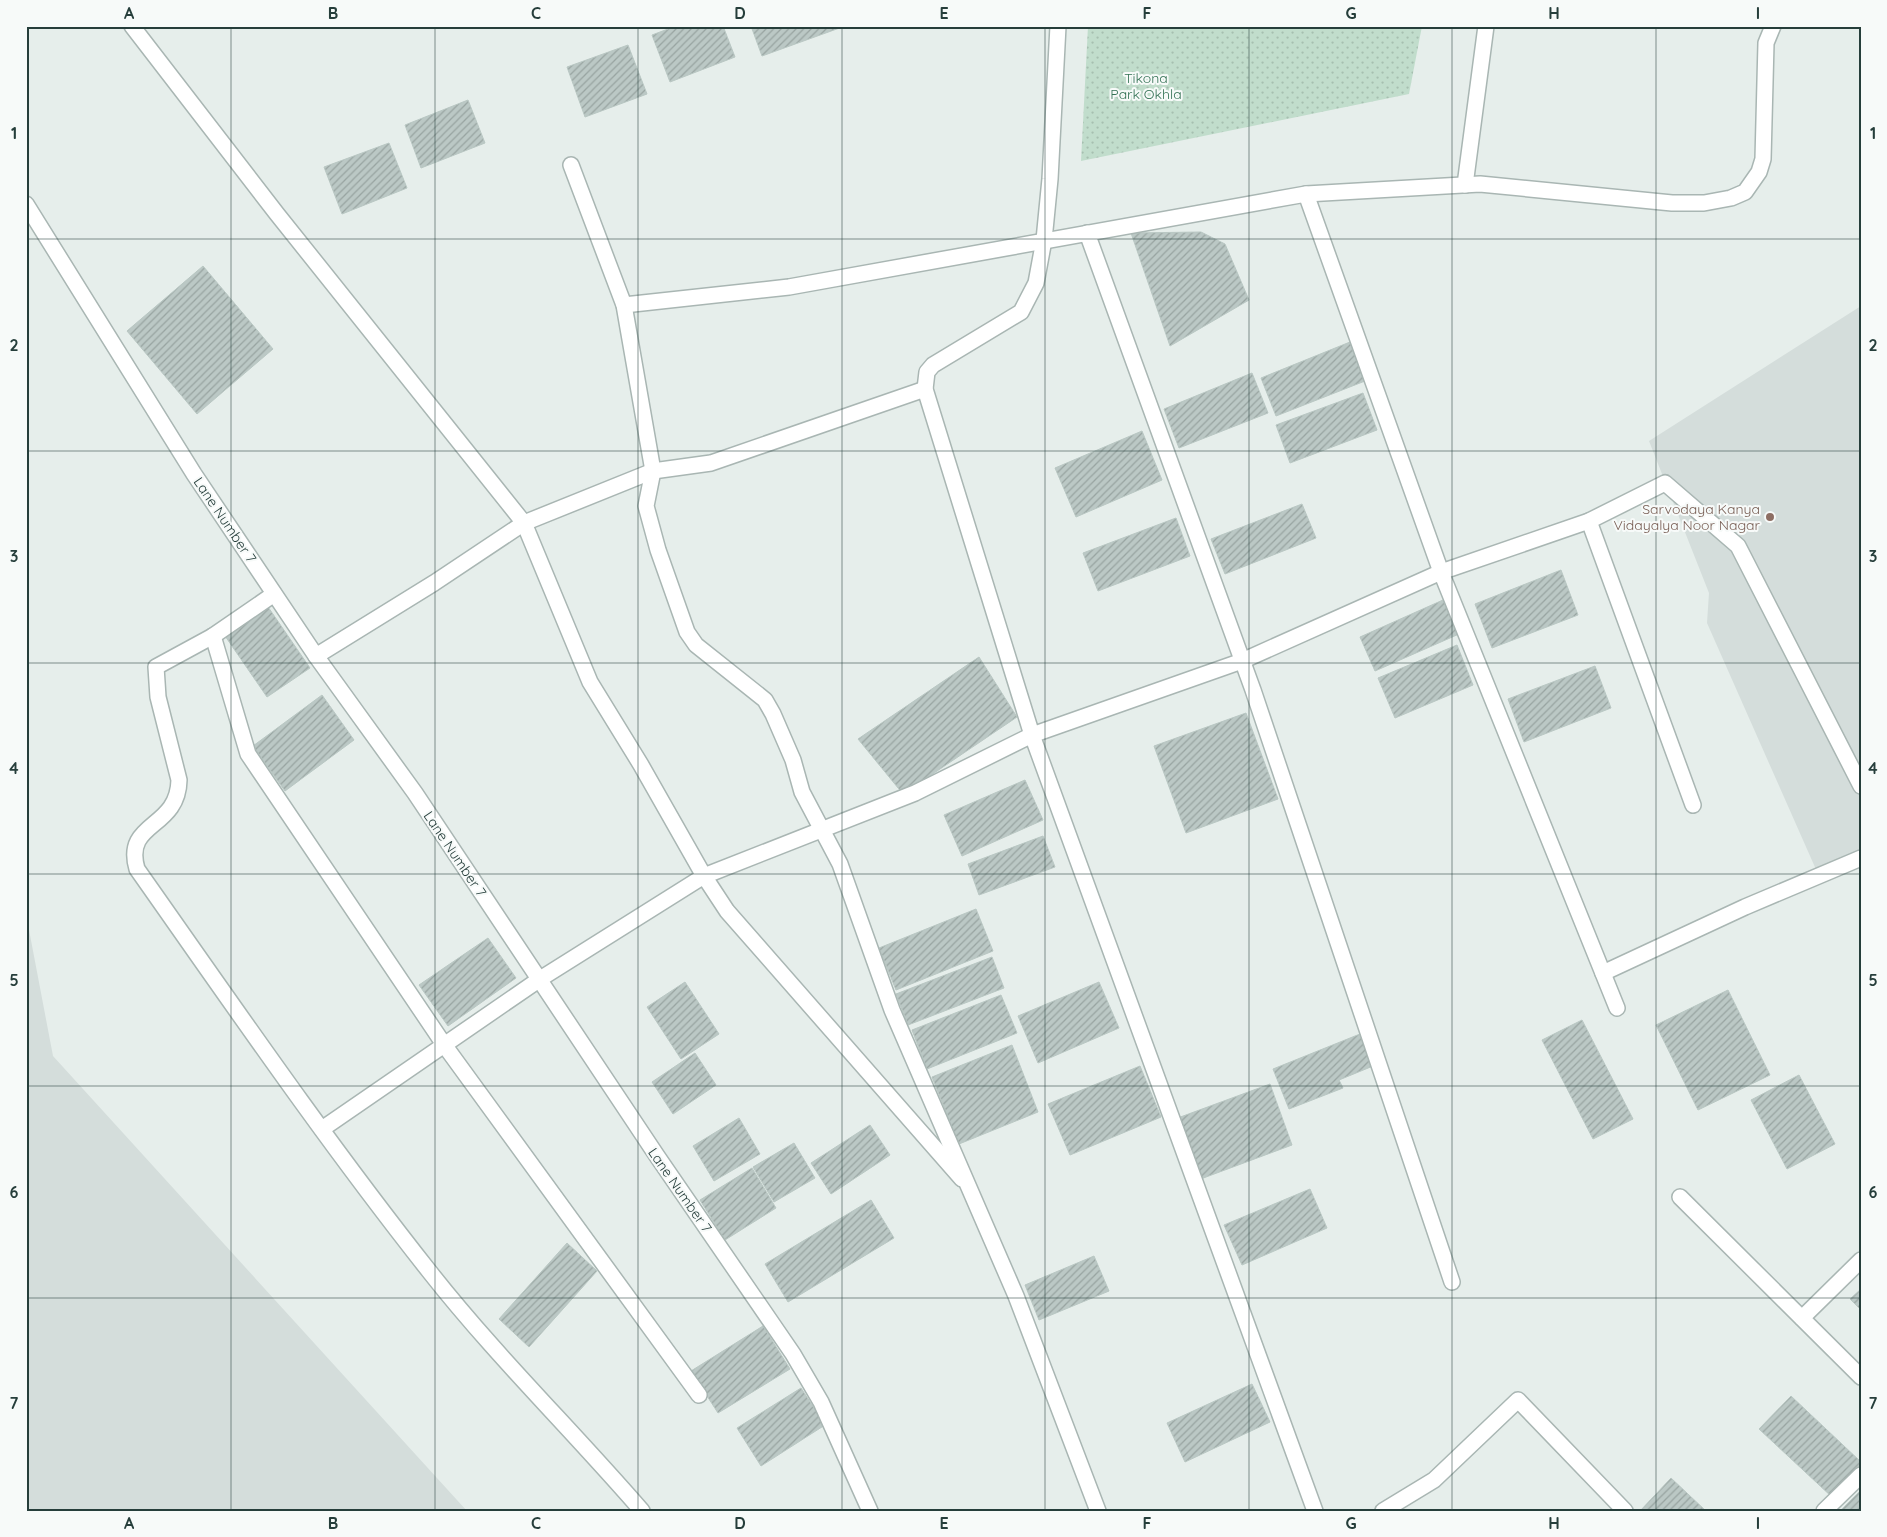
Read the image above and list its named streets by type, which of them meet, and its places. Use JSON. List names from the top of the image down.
{
  "streets": {
    "street": ["Lane Number 7"]
  },
  "parks": ["Tikona Park Okhla"],
  "places": ["Sarvodaya Kanya Vidayalya Noor Nagar"],
  "grid": {
    "columns": [
      "A",
      "B",
      "C",
      "D",
      "E",
      "F",
      "G",
      "H",
      "I"
    ],
    "rows": [
      "1",
      "2",
      "3",
      "4",
      "5",
      "6",
      "7"
    ]
  }
}
